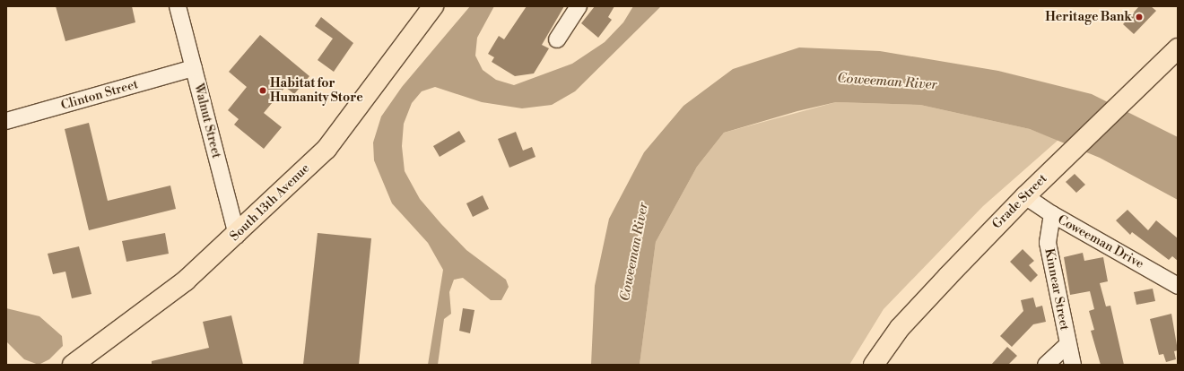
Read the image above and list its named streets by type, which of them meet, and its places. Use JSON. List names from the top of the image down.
{
  "streets": {
    "main road": ["Grade Street", "South 13th Avenue"],
    "street": [
      "Clinton Street",
      "Walnut Street",
      "Coweeman Drive",
      "Kinnear Street"
    ]
  },
  "crossings": [
    ["Clinton Street", "Walnut Street"],
    ["Walnut Street", "South 13th Avenue"],
    ["Grade Street", "Coweeman Drive"],
    ["Coweeman Drive", "Kinnear Street"]
  ],
  "water": ["Coweeman River"],
  "places": ["Heritage Bank", "Habitat for Humanity Store"]
}
